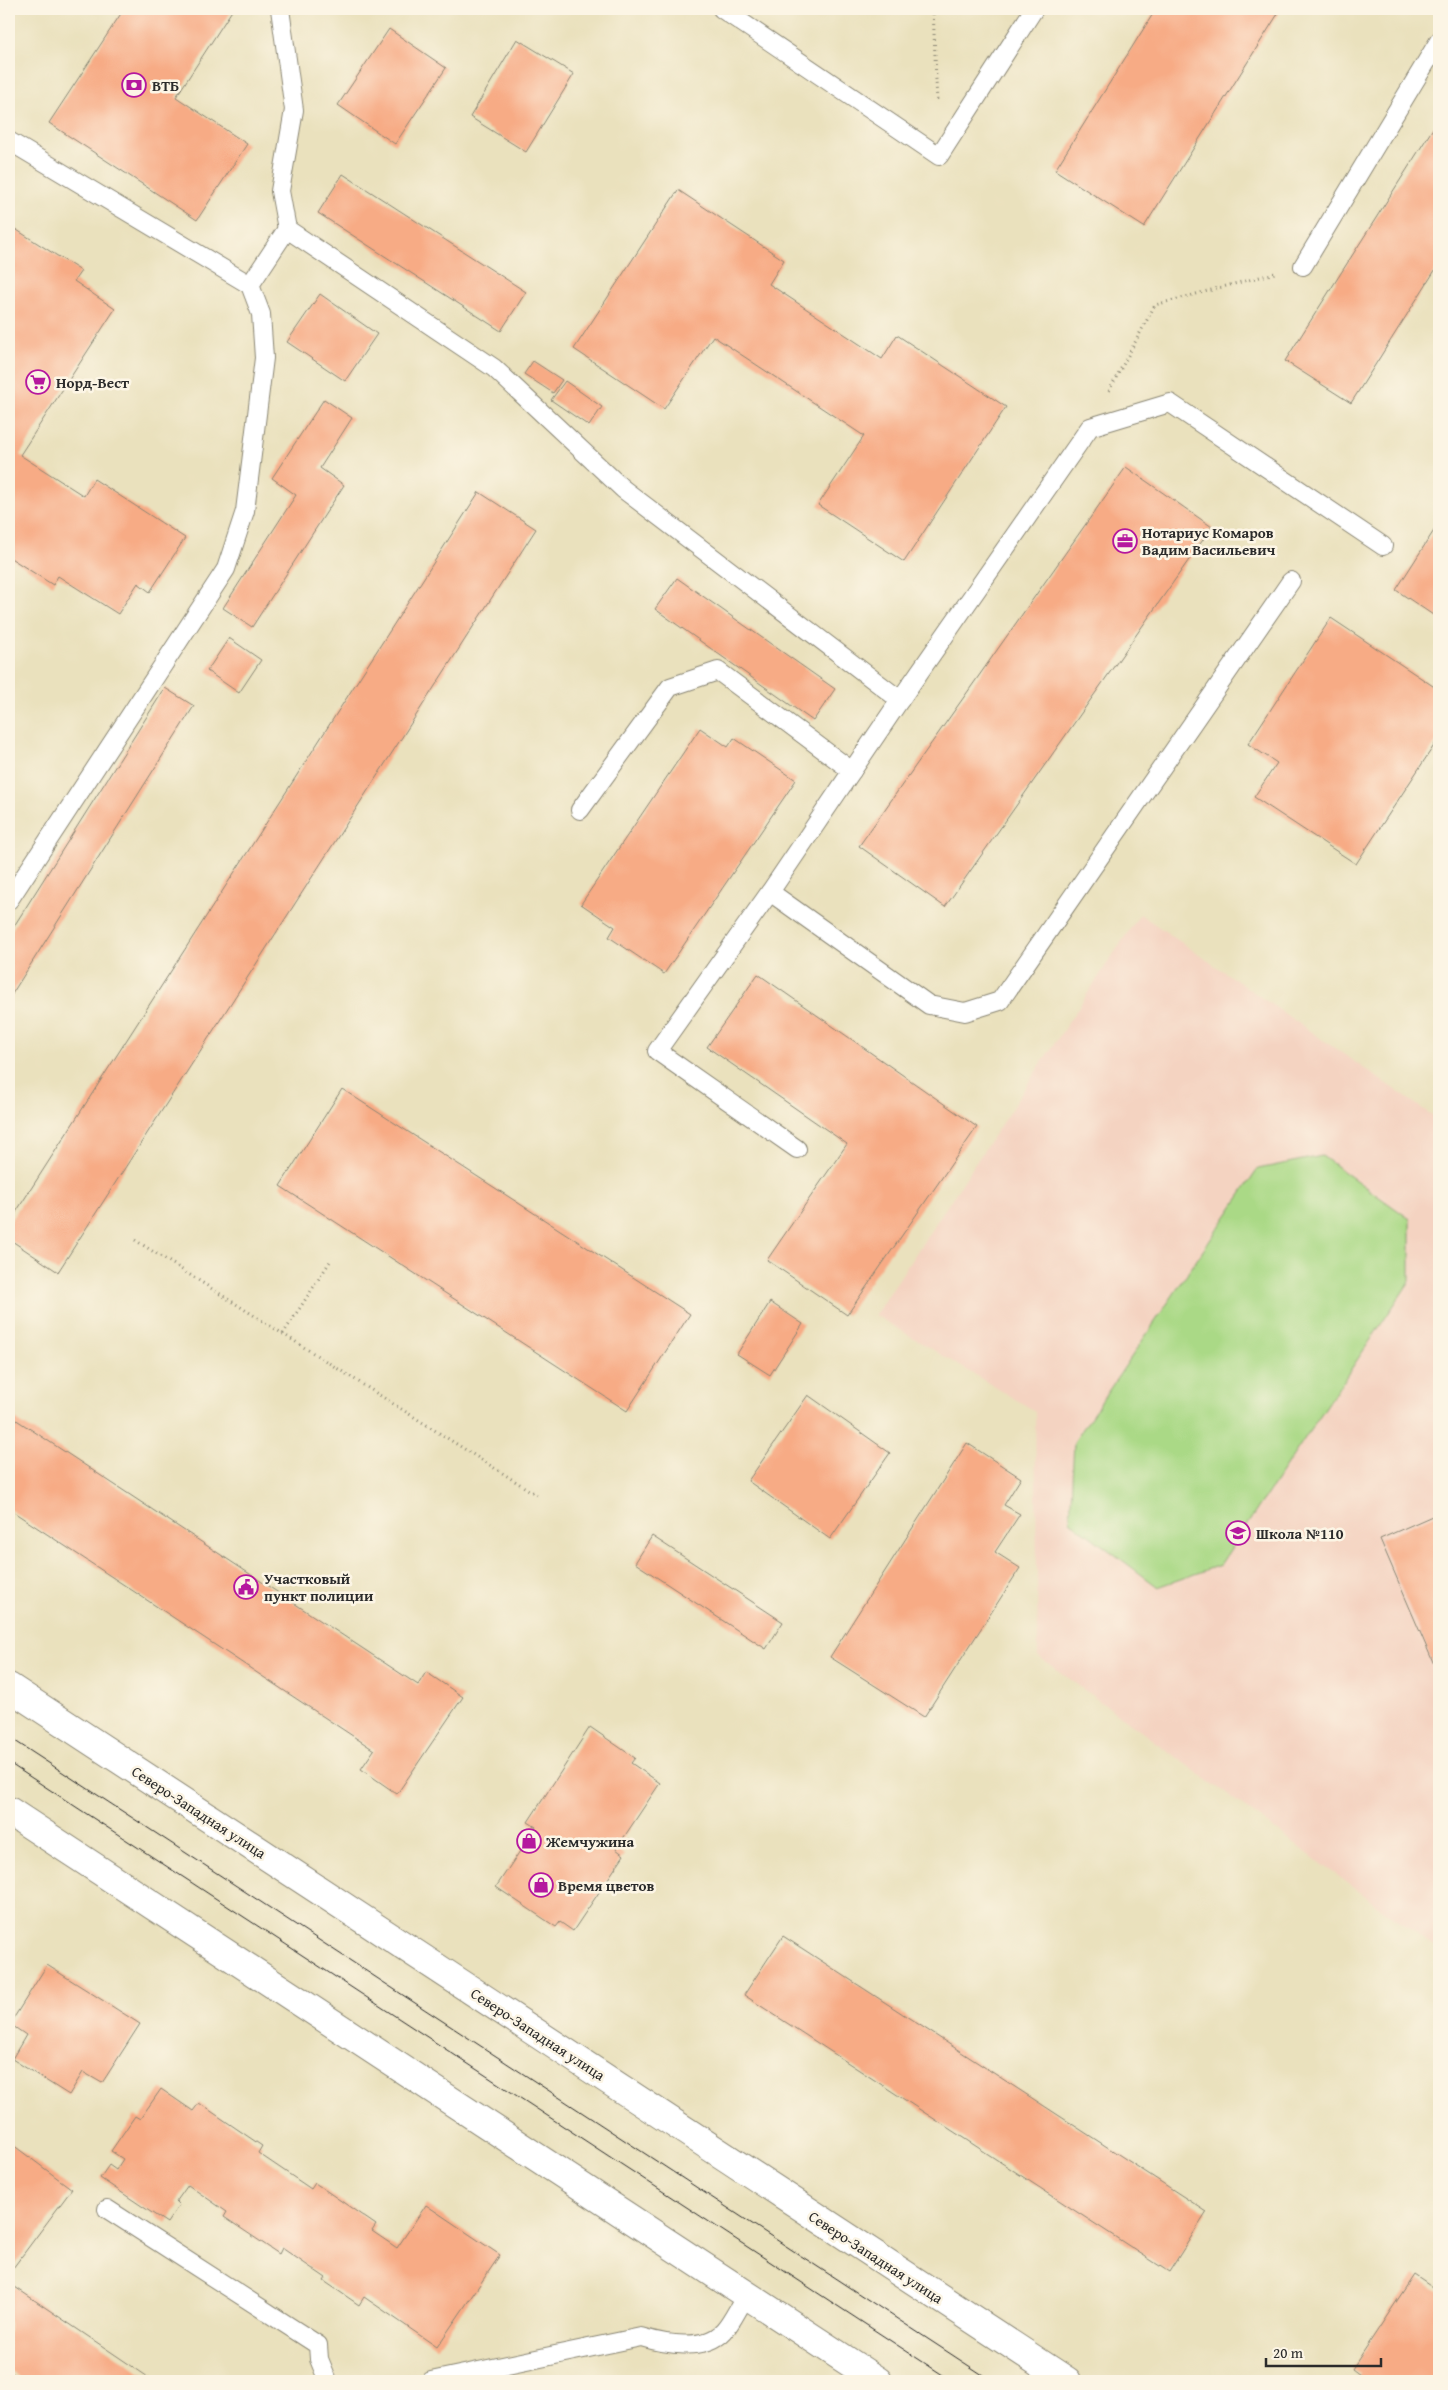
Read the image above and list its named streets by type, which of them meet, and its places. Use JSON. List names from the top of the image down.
{
  "streets": {
    "main road": ["Северо-Западная улица"]
  },
  "places": {
    "bank": ["ВТБ"],
    "supermarket": ["Норд-Вест"],
    "office": ["Нотариус Комаров Вадим Васильевич"],
    "school or university": ["Школа №110"],
    "public building": ["Участковый пункт полиции"],
    "shop": ["Жемчужина", "Время цветов"]
  },
  "scale_bar": "20 m"
}
